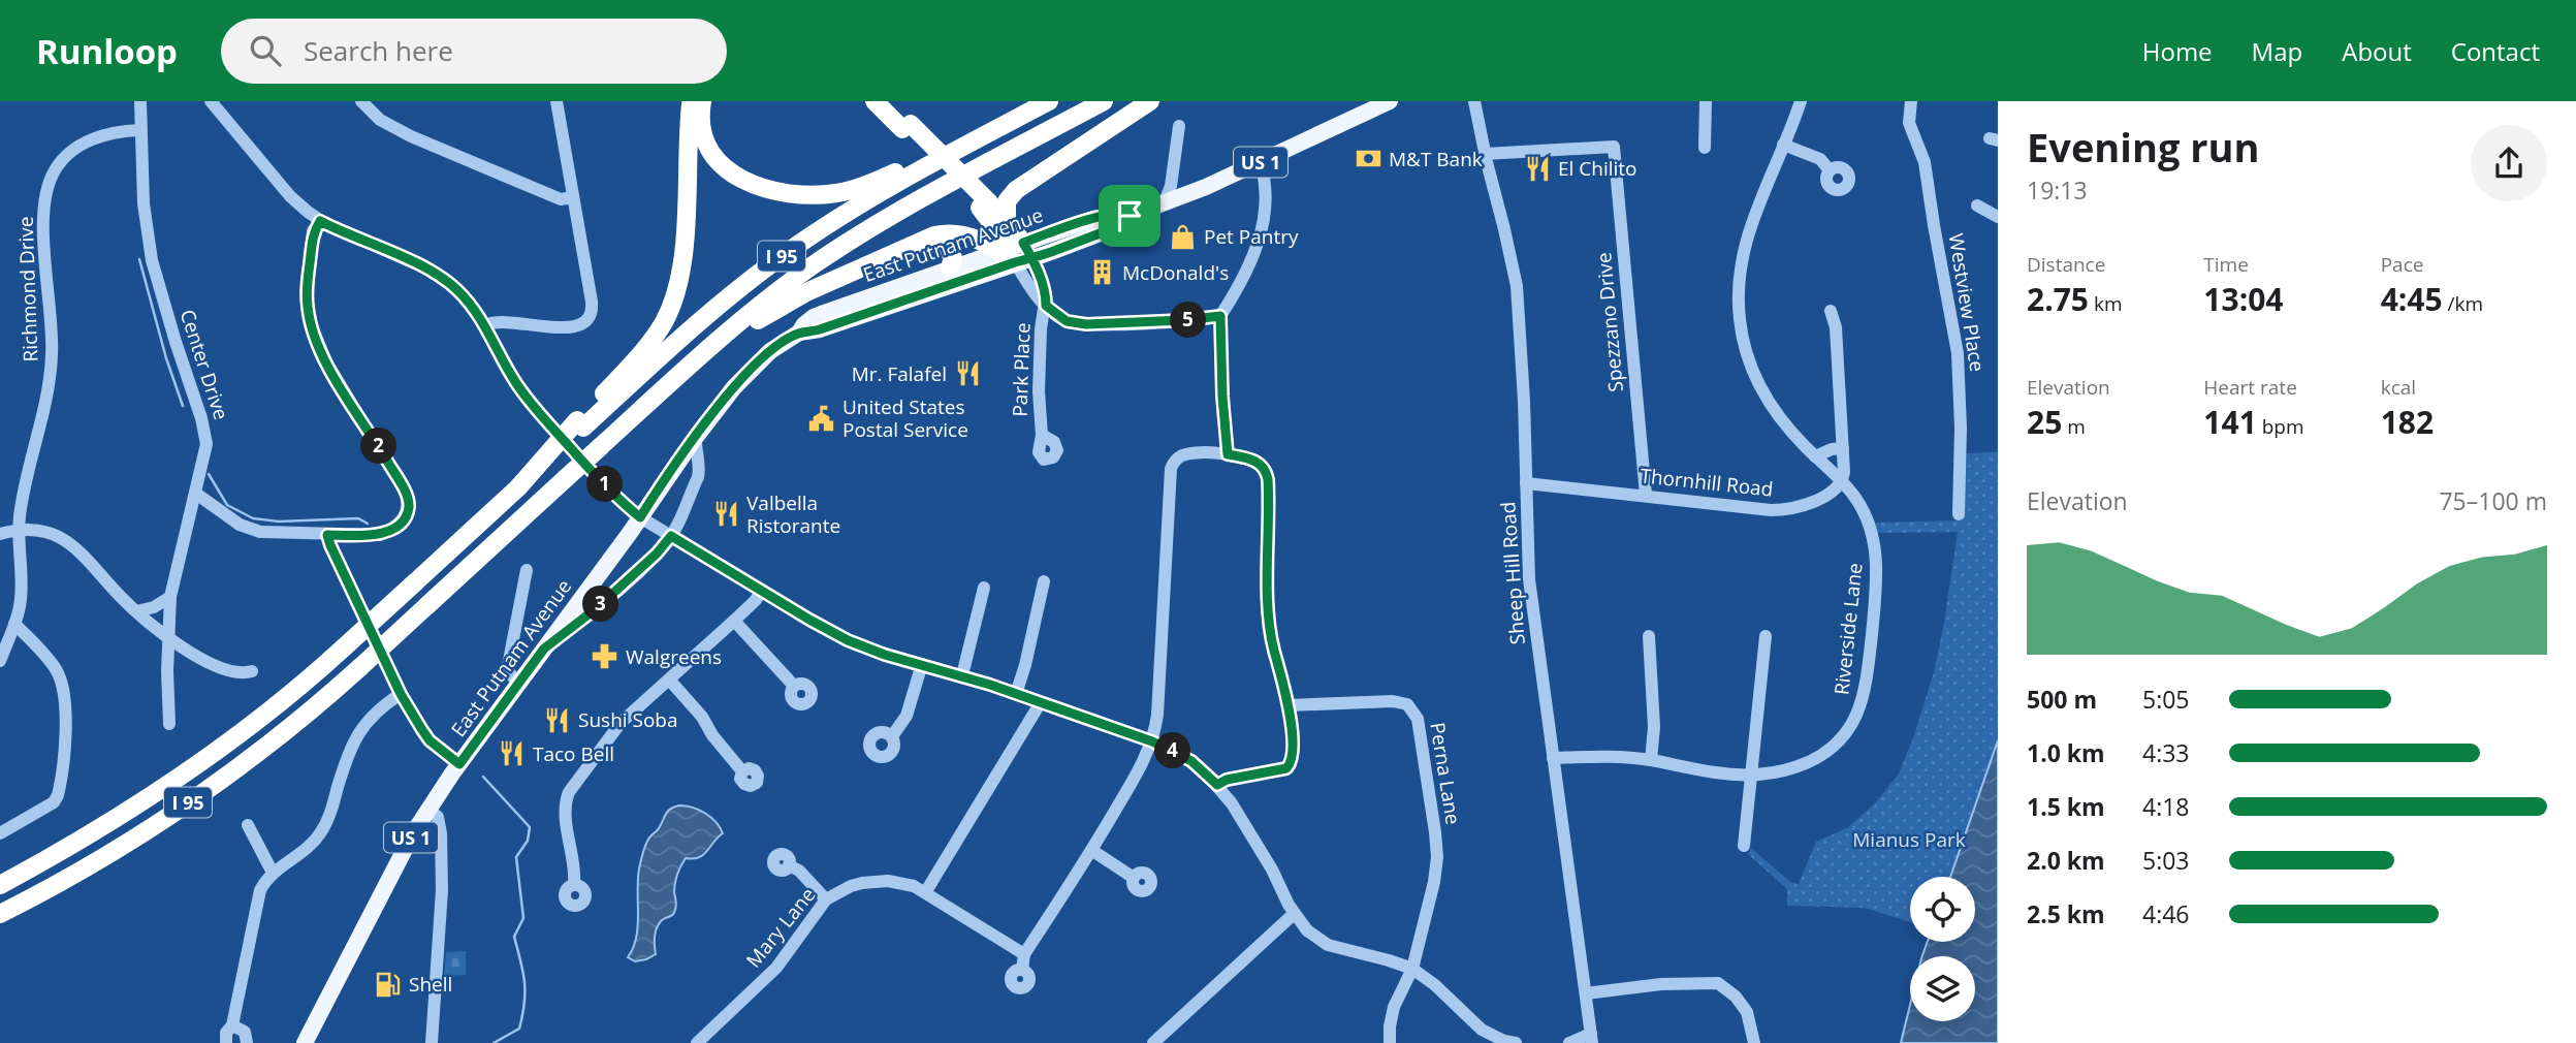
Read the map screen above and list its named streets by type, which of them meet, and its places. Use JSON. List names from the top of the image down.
{
  "streets": {
    "highway": ["I 95"],
    "main road": ["US 1", "East Putnam Avenue"],
    "street": [
      "Richmond Drive",
      "Westview Place",
      "Spezzano Drive",
      "Center Drive",
      "Park Place",
      "Thornhill Road",
      "Sheep Hill Road",
      "Riverside Lane",
      "Perna Lane",
      "Mary Lane"
    ]
  },
  "crossings": [
    ["East Putnam Avenue", "Park Place"],
    ["Richmond Drive", "Center Drive"],
    ["Spezzano Drive", "Thornhill Road"],
    ["Spezzano Drive", "Sheep Hill Road"],
    ["Thornhill Road", "Sheep Hill Road"],
    ["Thornhill Road", "Riverside Lane"],
    ["Sheep Hill Road", "Riverside Lane"]
  ],
  "parks": ["Mianus Park"],
  "places": {
    "bank": ["M&T Bank"],
    "restaurant": [
      "El Chilito",
      "Mr. Falafel",
      "Valbella Ristorante",
      "Sushi Soba",
      "Taco Bell"
    ],
    "shop": ["Pet Pantry"],
    "building": ["McDonald's"],
    "public building": ["United States Postal Service"],
    "pharmacy": ["Walgreens"],
    "fuel station": ["Shell"]
  },
  "page": {
    "header": "Runloop",
    "search": "Search here",
    "nav": [
      "Home",
      "Map",
      "About",
      "Contact"
    ],
    "heading": ["Evening run", "19:13"],
    "stats": [
      ["Distance", "2.75 km"],
      ["Time", "13:04"],
      ["Pace", "4:45 /km"],
      ["Elevation", "25 m"],
      ["Heart rate", "141 bpm"],
      ["kcal", "182"]
    ],
    "pins": [
      "5",
      "2",
      "1",
      "3",
      "4"
    ],
    "chart": ["Elevation", "75–100 m"],
    "list": [
      {
        "name": "500 m",
        "note": "5:05"
      },
      {
        "name": "1.0 km",
        "note": "4:33"
      },
      {
        "name": "1.5 km",
        "note": "4:18"
      },
      {
        "name": "2.0 km",
        "note": "5:03"
      },
      {
        "name": "2.5 km",
        "note": "4:46"
      }
    ]
  }
}
